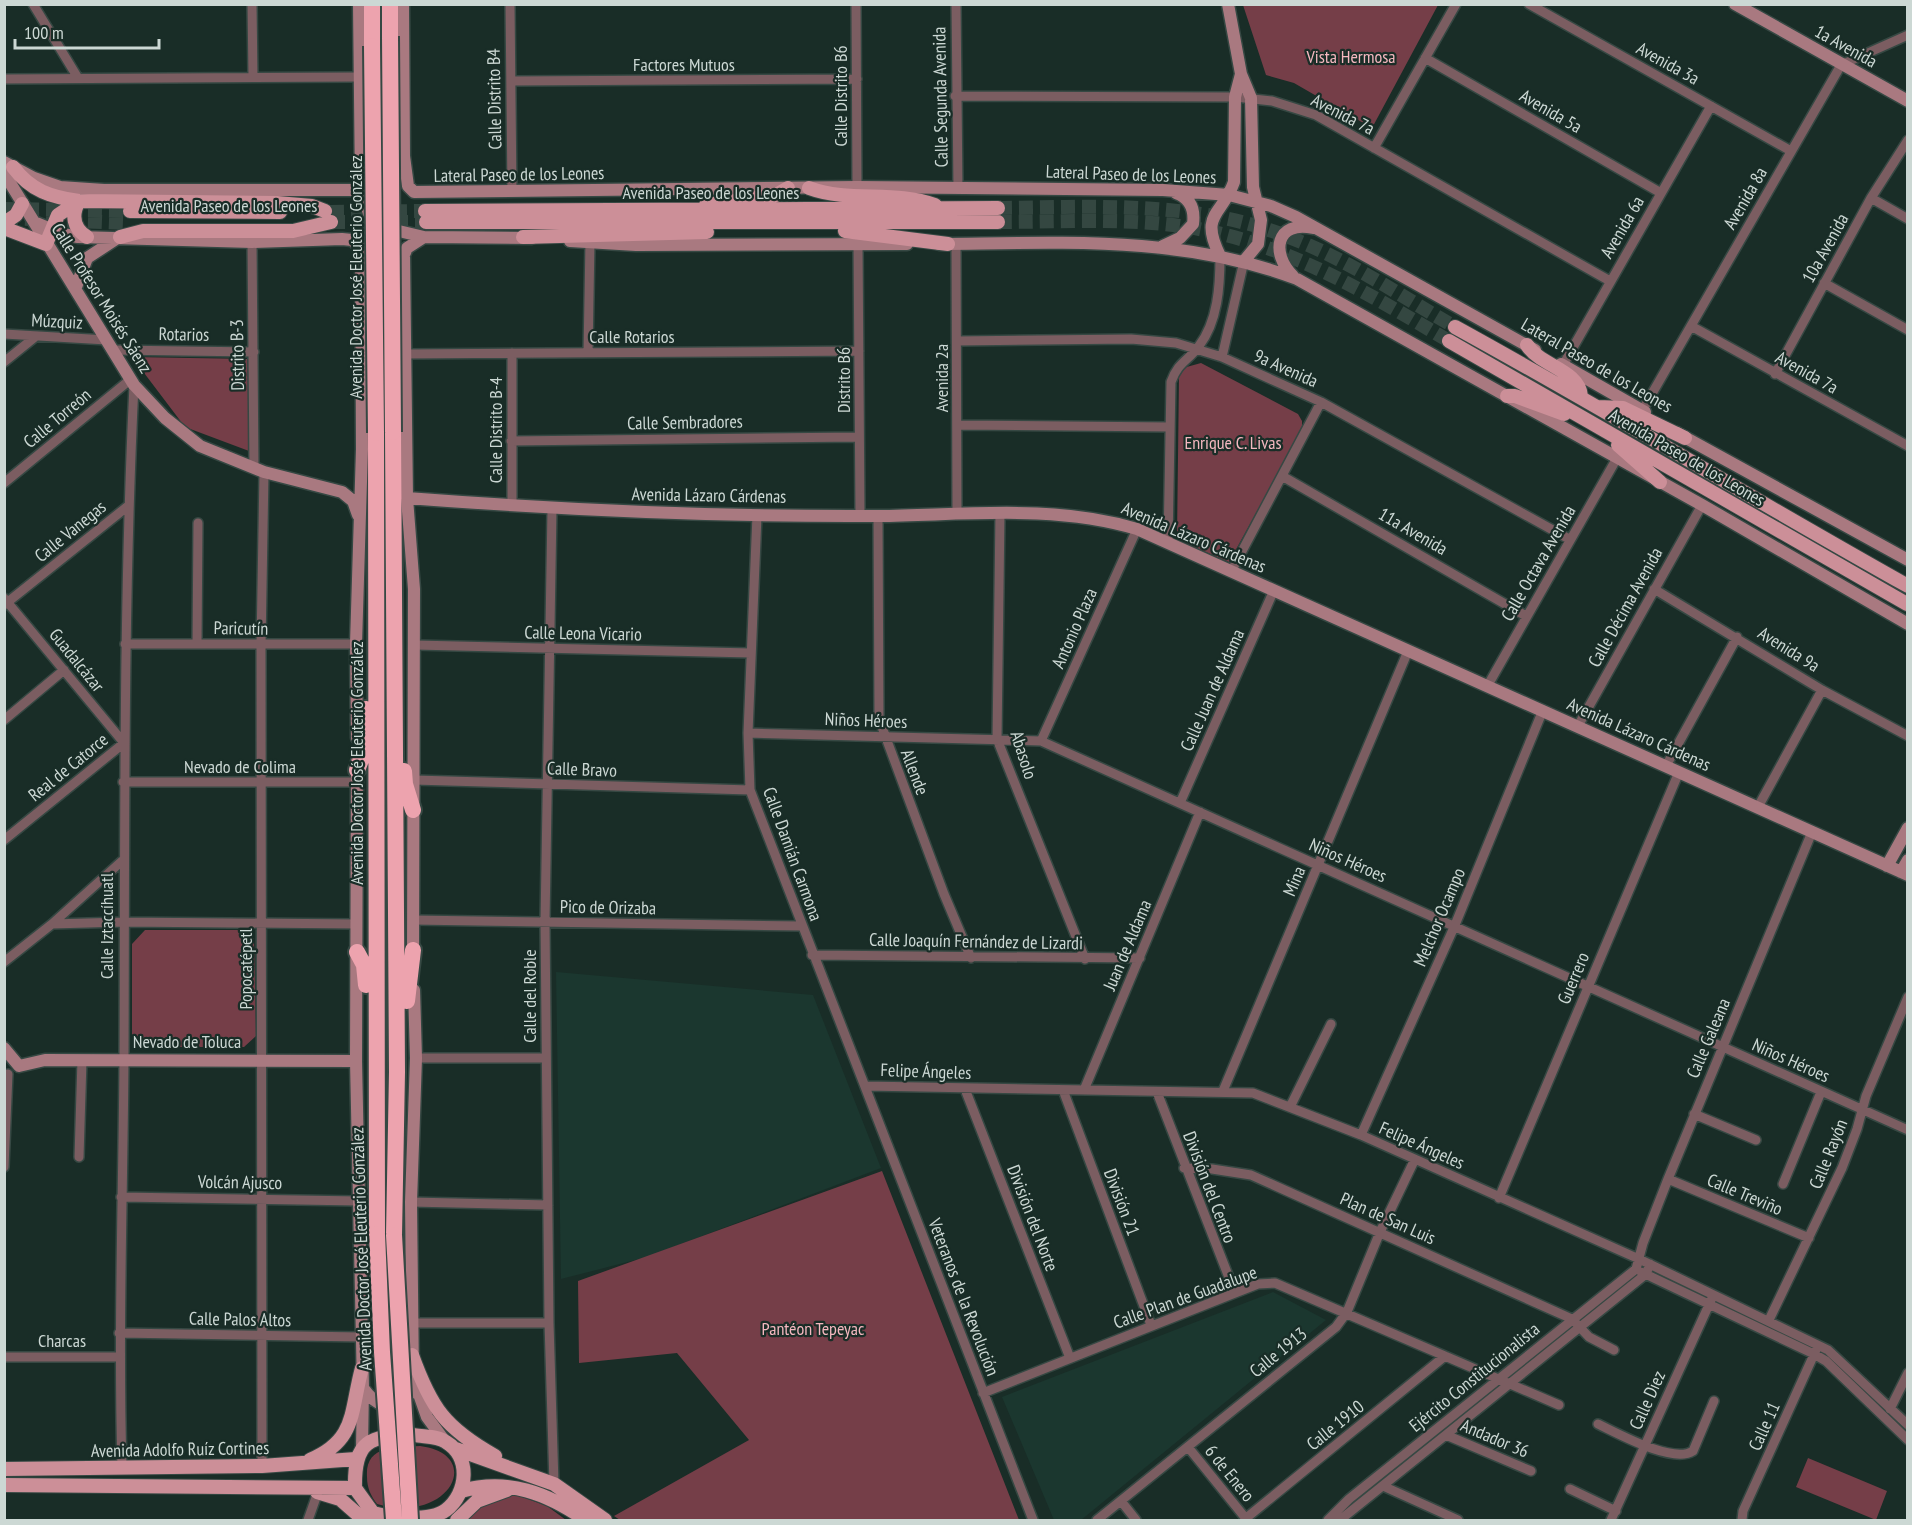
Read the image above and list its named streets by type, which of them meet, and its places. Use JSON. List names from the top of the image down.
{
  "streets": {
    "highway": ["Avenida Doctor José Eleuterio González"],
    "main road": ["Avenida Paseo de los Leones", "Avenida Adolfo Ruíz Cortines"],
    "street": [
      "1a Avenida",
      "Avenida 3a",
      "Factores Mutuos",
      "Calle Distrito B6",
      "Calle Segunda Avenida",
      "Calle Distrito B4",
      "Avenida 5a",
      "Avenida 7a",
      "Lateral Paseo de los Leones",
      "Avenida 8a",
      "Avenida 6a",
      "10a Avenida",
      "Calle Profesor Moisés Sáenz",
      "Múzquiz",
      "Rotarios",
      "Calle Rotarios",
      "Distrito B-3",
      "9a Avenida",
      "Avenida 2a",
      "Distrito B6",
      "Calle Torreón",
      "Calle Sembradores",
      "Calle Distrito B-4",
      "Avenida Lázaro Cárdenas",
      "Calle Vanegas",
      "11a Avenida",
      "Calle Octava Avenida",
      "Calle Décima Avenida",
      "Paricutín",
      "Antonio Plaza",
      "Calle Leona Vicario",
      "Avenida 9a",
      "Guadalcázar",
      "Calle Juan de Aldama",
      "Niños Héroes",
      "Abasolo",
      "Nevado de Colima",
      "Real de Catorce",
      "Calle Bravo",
      "Allende",
      "Calle Damián Carmona",
      "Mina",
      "Pico de Orizaba",
      "Melchor Ocampo",
      "Calle Iztaccíhuatl",
      "Calle Joaquín Fernández de Lizardi",
      "Juan de Aldama",
      "Popocatépetl",
      "Guerrero",
      "Calle del Roble",
      "Calle Galeana",
      "Nevado de Toluca",
      "Felipe Ángeles",
      "Calle Rayón",
      "Volcán Ajusco",
      "División del Centro",
      "Calle Treviño",
      "División 21",
      "División del Norte",
      "Plan de San Luis",
      "Veteranos de la Revolución",
      "Calle Plan de Guadalupe",
      "Calle Palos Altos",
      "Charcas",
      "Calle 1913",
      "Ejército Constitucionalista",
      "Calle Diez",
      "Calle 1910",
      "Calle 11",
      "Andador 36",
      "6 de Enero"
    ]
  },
  "crossings": [
    ["1a Avenida", "Avenida 8a"],
    ["Avenida 3a", "Avenida 8a"],
    ["Avenida 3a", "Avenida 6a"],
    ["Factores Mutuos", "Calle Distrito B6"],
    ["Factores Mutuos", "Calle Distrito B4"],
    ["Calle Distrito B6", "Lateral Paseo de los Leones"],
    ["Calle Segunda Avenida", "Avenida 7a"],
    ["Calle Segunda Avenida", "Lateral Paseo de los Leones"],
    ["Calle Distrito B4", "Lateral Paseo de los Leones"],
    ["Avenida 5a", "Avenida 6a"],
    ["Avenida 7a", "Avenida 8a"],
    ["Avenida 7a", "Avenida 6a"],
    ["Avenida 7a", "10a Avenida"],
    ["Lateral Paseo de los Leones", "Avenida 8a"],
    ["Lateral Paseo de los Leones", "Avenida 6a"],
    ["Avenida Doctor José Eleuterio González", "Calle Profesor Moisés Sáenz"],
    ["Avenida Doctor José Eleuterio González", "Distrito B-3"],
    ["Avenida Doctor José Eleuterio González", "Paricutín"],
    ["Avenida Doctor José Eleuterio González", "Nevado de Colima"],
    ["Avenida Doctor José Eleuterio González", "Nevado de Toluca"],
    ["Avenida Doctor José Eleuterio González", "Volcán Ajusco"],
    ["Avenida Doctor José Eleuterio González", "Calle Palos Altos"],
    ["Avenida Doctor José Eleuterio González", "Avenida Adolfo Ruíz Cortines"],
    ["Calle Profesor Moisés Sáenz", "Múzquiz"],
    ["Calle Profesor Moisés Sáenz", "Rotarios"],
    ["Calle Profesor Moisés Sáenz", "Distrito B-3"],
    ["Calle Profesor Moisés Sáenz", "Calle Torreón"],
    ["Calle Profesor Moisés Sáenz", "Calle Iztaccíhuatl"],
    ["Calle Profesor Moisés Sáenz", "Popocatépetl"],
    ["Múzquiz", "Rotarios"],
    ["Rotarios", "Distrito B-3"],
    ["Calle Rotarios", "Distrito B6"],
    ["Calle Rotarios", "Calle Distrito B-4"],
    ["Distrito B-3", "Popocatépetl"],
    ["9a Avenida", "Avenida 2a"],
    ["9a Avenida", "Calle Octava Avenida"],
    ["Avenida 2a", "Avenida Lázaro Cárdenas"],
    ["Distrito B6", "Calle Sembradores"],
    ["Distrito B6", "Avenida Lázaro Cárdenas"],
    ["Calle Torreón", "Calle Iztaccíhuatl"],
    ["Calle Sembradores", "Calle Distrito B-4"],
    ["Calle Distrito B-4", "Avenida Lázaro Cárdenas"],
    ["Avenida Lázaro Cárdenas", "Calle Octava Avenida"],
    ["Avenida Lázaro Cárdenas", "Calle Décima Avenida"],
    ["Avenida Lázaro Cárdenas", "Antonio Plaza"],
    ["Avenida Lázaro Cárdenas", "Calle Juan de Aldama"],
    ["Avenida Lázaro Cárdenas", "Abasolo"],
    ["Avenida Lázaro Cárdenas", "Allende"],
    ["Avenida Lázaro Cárdenas", "Calle Damián Carmona"],
    ["Avenida Lázaro Cárdenas", "Mina"],
    ["Avenida Lázaro Cárdenas", "Melchor Ocampo"],
    ["Avenida Lázaro Cárdenas", "Guerrero"],
    ["Avenida Lázaro Cárdenas", "Calle del Roble"],
    ["Avenida Lázaro Cárdenas", "Calle Galeana"],
    ["Calle Vanegas", "Guadalcázar"],
    ["Calle Vanegas", "Calle Iztaccíhuatl"],
    ["11a Avenida", "Calle Octava Avenida"],
    ["Calle Décima Avenida", "Avenida 9a"],
    ["Paricutín", "Calle Iztaccíhuatl"],
    ["Paricutín", "Popocatépetl"],
    ["Antonio Plaza", "Niños Héroes"],
    ["Calle Leona Vicario", "Calle Damián Carmona"],
    ["Calle Leona Vicario", "Calle del Roble"],
    ["Guadalcázar", "Real de Catorce"],
    ["Guadalcázar", "Calle Iztaccíhuatl"],
    ["Calle Juan de Aldama", "Niños Héroes"],
    ["Niños Héroes", "Abasolo"],
    ["Niños Héroes", "Allende"],
    ["Niños Héroes", "Calle Damián Carmona"],
    ["Niños Héroes", "Mina"],
    ["Niños Héroes", "Melchor Ocampo"],
    ["Niños Héroes", "Juan de Aldama"],
    ["Niños Héroes", "Guerrero"],
    ["Niños Héroes", "Calle Galeana"],
    ["Niños Héroes", "Calle Rayón"],
    ["Abasolo", "Calle Joaquín Fernández de Lizardi"],
    ["Nevado de Colima", "Calle Iztaccíhuatl"],
    ["Nevado de Colima", "Popocatépetl"],
    ["Real de Catorce", "Calle Iztaccíhuatl"],
    ["Calle Bravo", "Calle Damián Carmona"],
    ["Calle Bravo", "Calle del Roble"],
    ["Allende", "Calle Joaquín Fernández de Lizardi"],
    ["Calle Damián Carmona", "Pico de Orizaba"],
    ["Calle Damián Carmona", "Calle Joaquín Fernández de Lizardi"],
    ["Calle Damián Carmona", "Felipe Ángeles"],
    ["Calle Damián Carmona", "Veteranos de la Revolución"],
    ["Mina", "Felipe Ángeles"],
    ["Pico de Orizaba", "Calle del Roble"],
    ["Melchor Ocampo", "Felipe Ángeles"],
    ["Calle Iztaccíhuatl", "Nevado de Toluca"],
    ["Calle Iztaccíhuatl", "Volcán Ajusco"],
    ["Calle Iztaccíhuatl", "Calle Palos Altos"],
    ["Calle Iztaccíhuatl", "Charcas"],
    ["Calle Iztaccíhuatl", "Avenida Adolfo Ruíz Cortines"],
    ["Calle Joaquín Fernández de Lizardi", "Juan de Aldama"],
    ["Juan de Aldama", "Felipe Ángeles"],
    ["Popocatépetl", "Nevado de Toluca"],
    ["Popocatépetl", "Volcán Ajusco"],
    ["Popocatépetl", "Calle Palos Altos"],
    ["Popocatépetl", "Avenida Adolfo Ruíz Cortines"],
    ["Guerrero", "Felipe Ángeles"],
    ["Calle Galeana", "Felipe Ángeles"],
    ["Calle Galeana", "Calle Treviño"],
    ["Felipe Ángeles", "Calle Rayón"],
    ["Felipe Ángeles", "División del Centro"],
    ["Felipe Ángeles", "División 21"],
    ["Felipe Ángeles", "División del Norte"],
    ["Felipe Ángeles", "Veteranos de la Revolución"],
    ["Felipe Ángeles", "Calle 1913"],
    ["Felipe Ángeles", "Ejército Constitucionalista"],
    ["Felipe Ángeles", "Calle Diez"],
    ["Felipe Ángeles", "Calle 11"],
    ["Calle Rayón", "Calle Treviño"],
    ["División del Centro", "Plan de San Luis"],
    ["División del Centro", "Calle Plan de Guadalupe"],
    ["División 21", "Calle Plan de Guadalupe"],
    ["División del Norte", "Calle Plan de Guadalupe"],
    ["Plan de San Luis", "Calle 1913"],
    ["Plan de San Luis", "Ejército Constitucionalista"],
    ["Veteranos de la Revolución", "Calle Plan de Guadalupe"],
    ["Calle Plan de Guadalupe", "Calle 1913"],
    ["Calle Plan de Guadalupe", "Ejército Constitucionalista"],
    ["Calle Plan de Guadalupe", "Calle 1910"],
    ["Calle 1913", "6 de Enero"],
    ["Ejército Constitucionalista", "Andador 36"],
    ["Calle 1910", "6 de Enero"]
  ],
  "parks": ["Vista Hermosa", "Enrique C. Livas", "Pantéon Tepeyac"],
  "scale_bar": "100 m"
}
